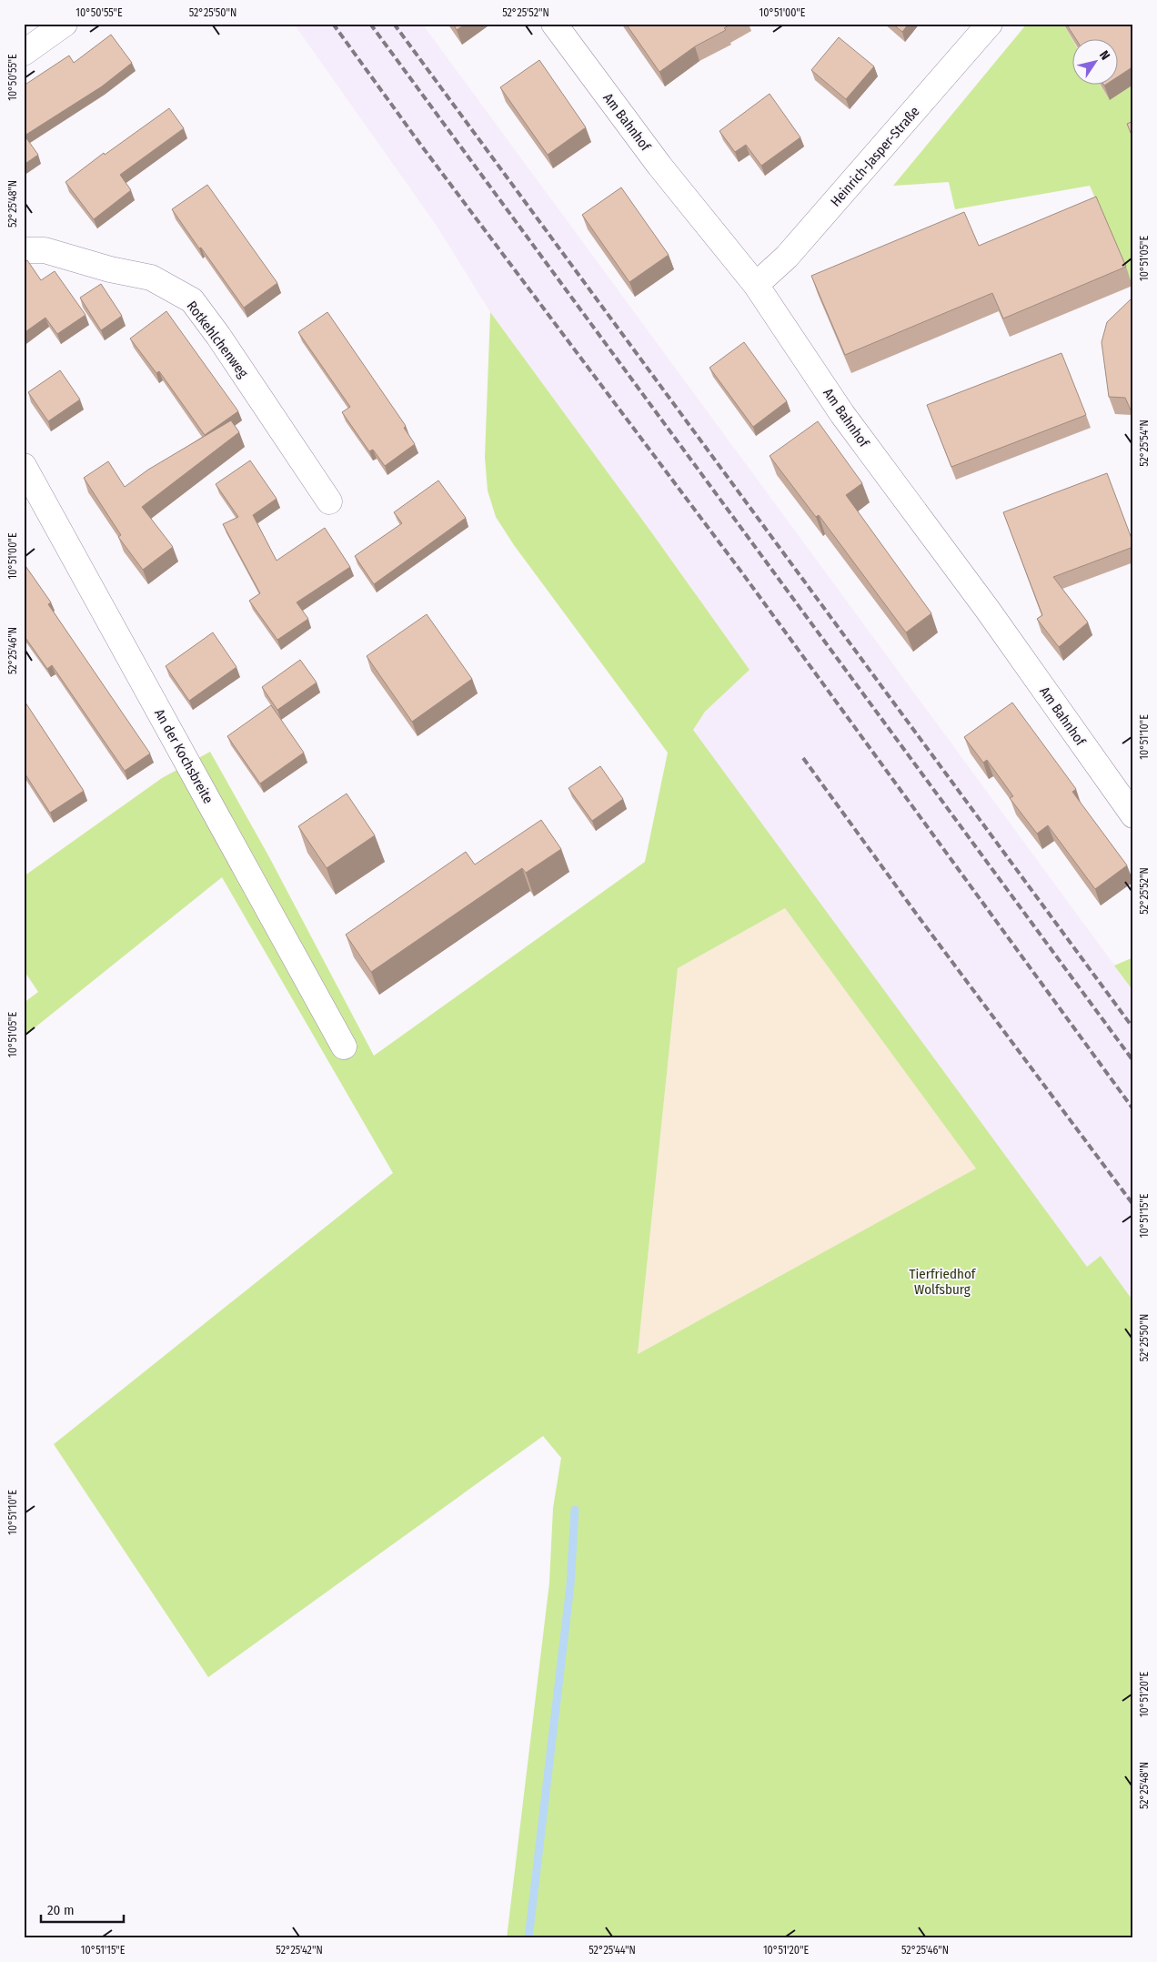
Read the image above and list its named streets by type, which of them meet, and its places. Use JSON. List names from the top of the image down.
{
  "streets": {
    "street": [
      "Am Bahnhof",
      "Heinrich-Jasper-Straße",
      "Rotkehlchenweg",
      "An der Kochsbreite"
    ]
  },
  "crossings": [
    ["Am Bahnhof", "Heinrich-Jasper-Straße"]
  ],
  "parks": ["Tierfriedhof Wolfsburg"],
  "scale_bar": "20 m",
  "north": "top right",
  "coordinates": [
    "10°50'55\"E",
    "52°25'50\"N",
    "52°25'52\"N",
    "10°51'00\"E",
    "52°25'48\"N",
    "10°51'05\"E",
    "52°25'54\"N",
    "52°25'46\"N",
    "10°51'10\"E",
    "10°51'15\"E",
    "10°51'20\"E",
    "52°25'42\"N",
    "52°25'44\"N"
  ]
}
